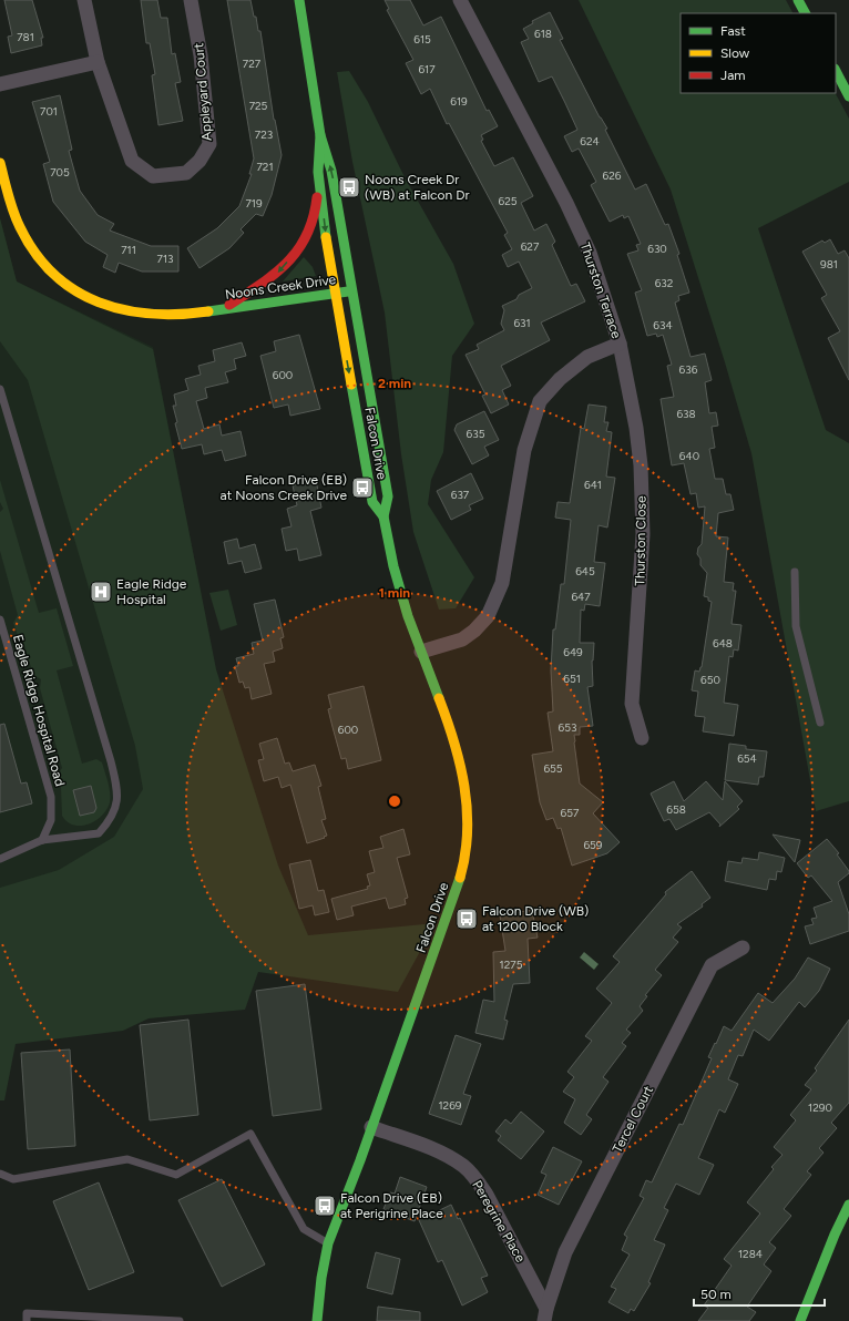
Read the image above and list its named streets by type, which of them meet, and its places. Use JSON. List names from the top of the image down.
{
  "streets": {
    "street": [
      "Appleyard Court",
      "Noons Creek Drive",
      "Thurston Terrace",
      "Falcon Drive",
      "Thurston Close",
      "Tercel Court",
      "Peregrine Place"
    ],
    "lane": ["Eagle Ridge Hospital Road"]
  },
  "crossings": [
    ["Noons Creek Drive", "Falcon Drive"],
    ["Thurston Terrace", "Falcon Drive"],
    ["Thurston Terrace", "Thurston Close"],
    ["Falcon Drive", "Peregrine Place"],
    ["Tercel Court", "Peregrine Place"]
  ],
  "places": {
    "bus stop": [
      "Noons Creek Dr (WB) at Falcon Dr",
      "Falcon Drive (EB) at Noons Creek Drive",
      "Falcon Drive (WB) at 1200 Block",
      "Falcon Drive (EB) at Perigrine Place"
    ],
    "hospital": ["Eagle Ridge Hospital"]
  },
  "house_numbers": [
    "618",
    "781",
    "615",
    "727",
    "617",
    "619",
    "725",
    "701",
    "723",
    "624",
    "721",
    "705",
    "626",
    "625",
    "719",
    "627",
    "630",
    "711",
    "713",
    "981",
    "632",
    "631",
    "634",
    "636",
    "600",
    "638",
    "635",
    "640",
    "641",
    "637",
    "645",
    "647",
    "648",
    "649",
    "651",
    "650",
    "653",
    "600",
    "654",
    "655",
    "658",
    "657",
    "659",
    "1275",
    "1269",
    "1290",
    "1284"
  ],
  "legend": ["Fast", "Slow", "Jam"],
  "scale_bar": "50 m",
  "rings": ["2 min", "1 min"]
}
